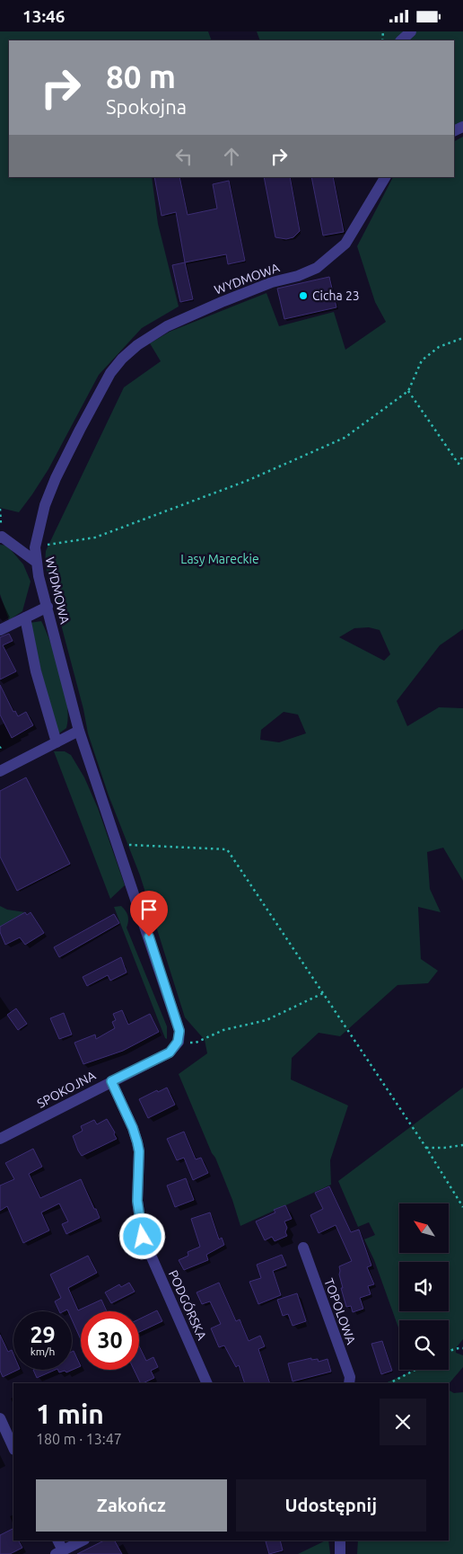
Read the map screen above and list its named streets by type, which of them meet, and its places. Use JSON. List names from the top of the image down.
{
  "streets": {
    "street": [
      "WYDMOWA",
      "SPOKOJNA",
      "PODGÓRSKA",
      "TOPOLOWA"
    ]
  },
  "crossings": [
    ["WYDMOWA", "SPOKOJNA"],
    ["SPOKOJNA", "PODGÓRSKA"]
  ],
  "parks": ["Lasy Mareckie"],
  "places": ["Cicha 23"],
  "north": "top left",
  "page": {
    "status": "13:46",
    "turn": ["80 m", "Spokojna"],
    "speed": "29 km/h",
    "limit": "30",
    "heading": ["1 min", "180 m · 13:47"],
    "buttons": ["Zakończ", "Udostępnij"]
  }
}
